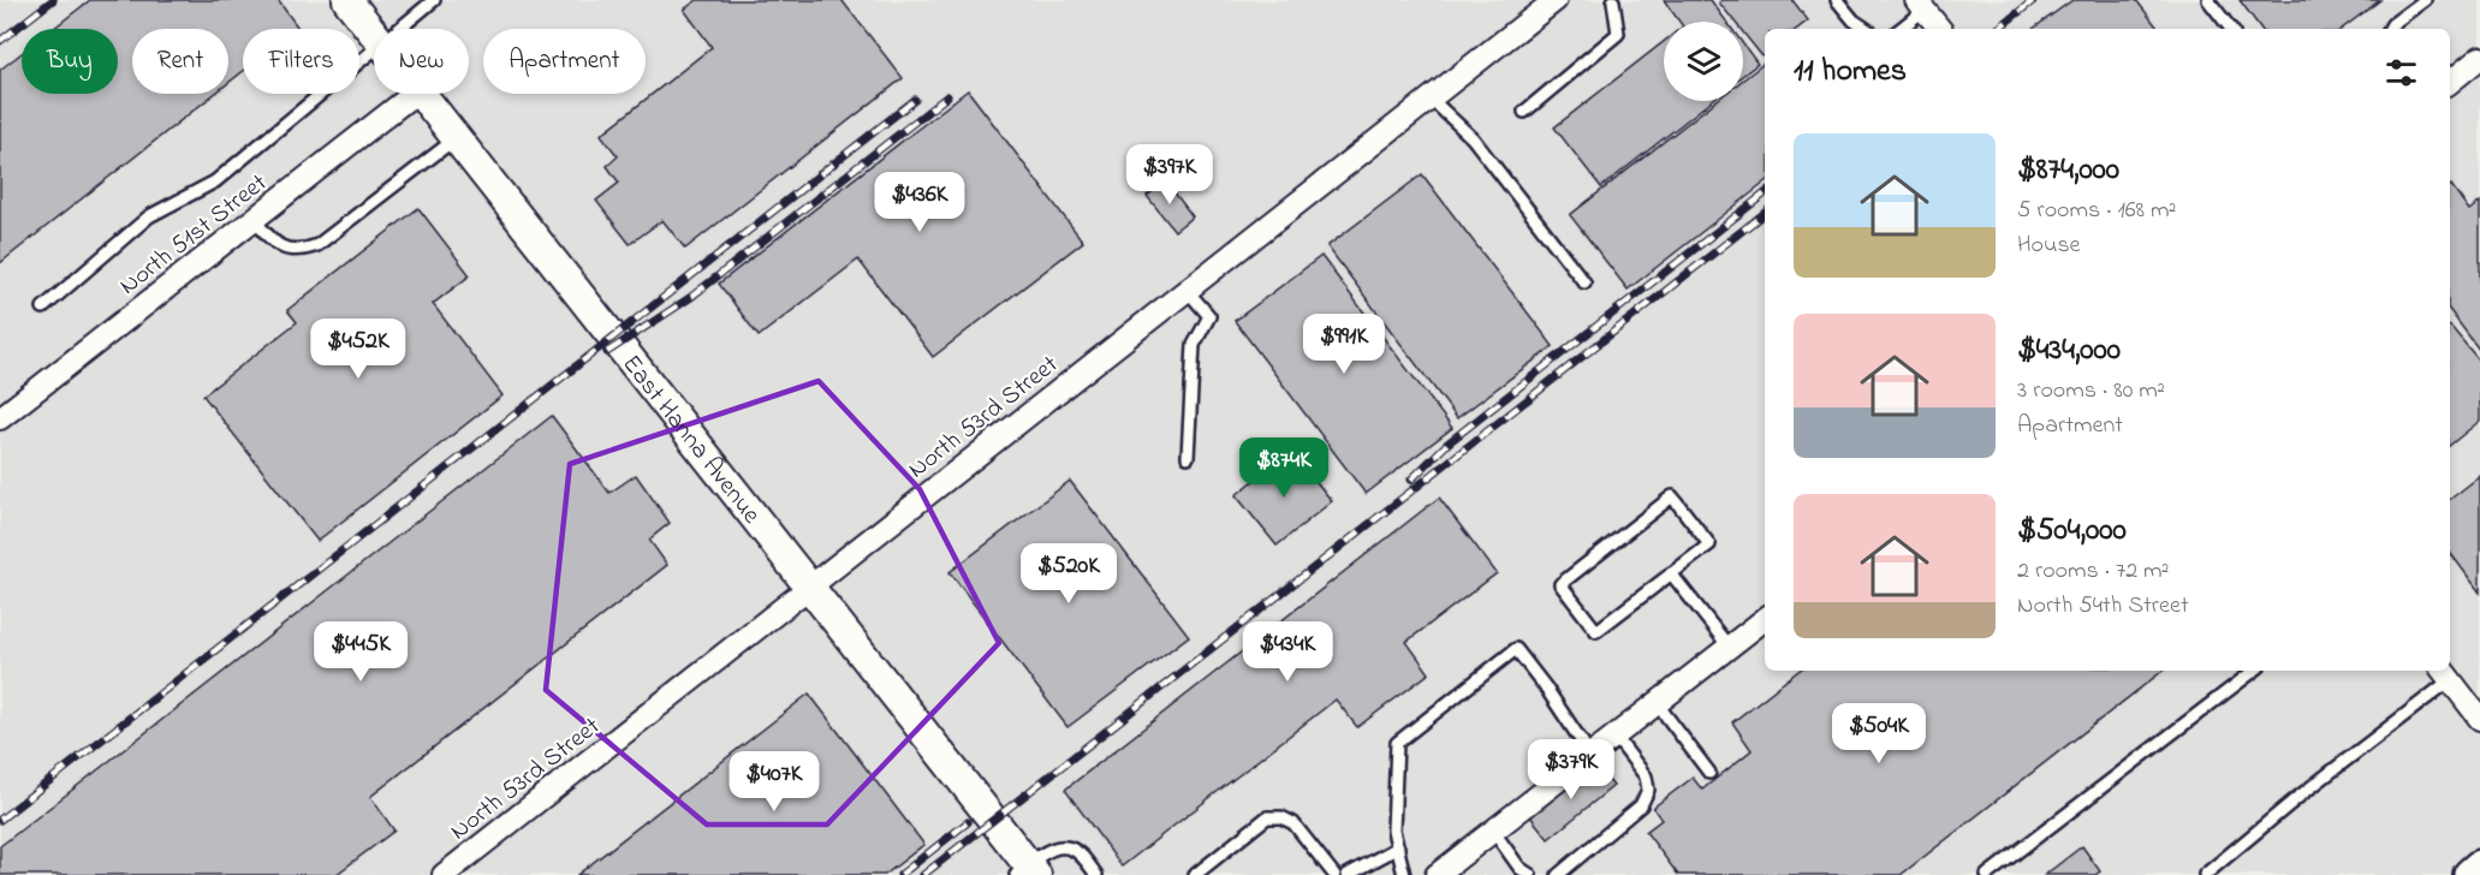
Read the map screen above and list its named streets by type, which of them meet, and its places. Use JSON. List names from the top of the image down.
{
  "streets": {
    "street": ["North 51st Street", "North 53rd Street", "East Hanna Avenue"]
  },
  "crossings": [
    ["North 53rd Street", "East Hanna Avenue"]
  ],
  "page": {
    "chip": [
      "Buy",
      "Rent",
      "Filters",
      "New",
      "Apartment"
    ],
    "heading": "11 homes",
    "list": [
      {
        "name": "$874,000",
        "note": "5 rooms · 168 m² · House"
      },
      {
        "name": "$434,000",
        "note": "3 rooms · 80 m² · Apartment"
      },
      {
        "name": "$504,000",
        "note": "2 rooms · 72 m² · North 54th Street"
      }
    ],
    "price": [
      "$397K",
      "$436K",
      "$991K",
      "$452K",
      "$874K",
      "$520K",
      "$445K",
      "$434K",
      "$504K",
      "$379K",
      "$407K"
    ]
  }
}
